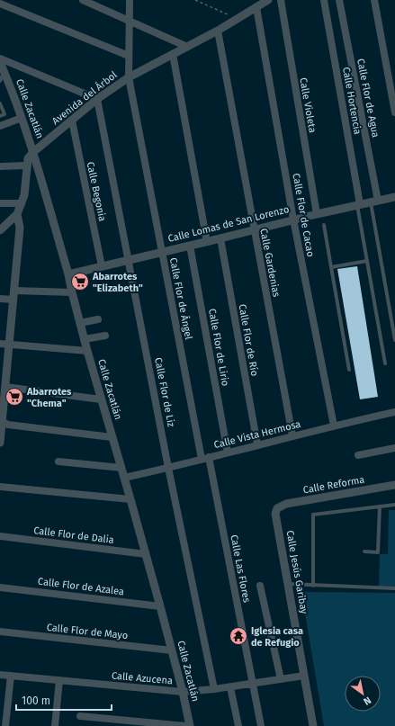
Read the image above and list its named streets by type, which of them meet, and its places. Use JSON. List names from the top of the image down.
{
  "streets": {
    "street": [
      "Avenida del Árbol",
      "Calle Flor de Agua",
      "Calle Hortencia",
      "Calle Violeta",
      "Calle Zacatlán",
      "Calle Begonia",
      "Calle Flor de Cacao",
      "Calle Lomas de San Lorenzo",
      "Calle Gardenias",
      "Calle Flor de Ángel",
      "Calle Flor de Río",
      "Calle Flor de Lirio",
      "Calle Flor de Liz",
      "Calle Vista Hermosa",
      "Calle Reforma",
      "Calle Flor de Dalia",
      "Calle Las Flores",
      "Calle Jesús Garibay",
      "Calle Flor de Azalea",
      "Calle Flor de Mayo",
      "Calle Azucena"
    ]
  },
  "crossings": [
    ["Avenida del Árbol", "Calle Zacatlán"],
    ["Avenida del Árbol", "Calle Begonia"],
    ["Avenida del Árbol", "Calle Flor de Cacao"],
    ["Avenida del Árbol", "Calle Gardenias"],
    ["Avenida del Árbol", "Calle Flor de Ángel"],
    ["Avenida del Árbol", "Calle Flor de Liz"],
    ["Calle Flor de Agua", "Calle Lomas de San Lorenzo"],
    ["Calle Hortencia", "Calle Lomas de San Lorenzo"],
    ["Calle Violeta", "Calle Lomas de San Lorenzo"],
    ["Calle Zacatlán", "Calle Lomas de San Lorenzo"],
    ["Calle Zacatlán", "Calle Vista Hermosa"],
    ["Calle Zacatlán", "Calle Flor de Dalia"],
    ["Calle Zacatlán", "Calle Flor de Azalea"],
    ["Calle Zacatlán", "Calle Flor de Mayo"],
    ["Calle Zacatlán", "Calle Azucena"],
    ["Calle Begonia", "Calle Lomas de San Lorenzo"],
    ["Calle Flor de Cacao", "Calle Lomas de San Lorenzo"],
    ["Calle Flor de Cacao", "Calle Vista Hermosa"],
    ["Calle Lomas de San Lorenzo", "Calle Gardenias"],
    ["Calle Lomas de San Lorenzo", "Calle Flor de Ángel"],
    ["Calle Lomas de San Lorenzo", "Calle Flor de Río"],
    ["Calle Lomas de San Lorenzo", "Calle Flor de Lirio"],
    ["Calle Lomas de San Lorenzo", "Calle Flor de Liz"],
    ["Calle Gardenias", "Calle Vista Hermosa"],
    ["Calle Flor de Ángel", "Calle Vista Hermosa"],
    ["Calle Flor de Ángel", "Calle Las Flores"],
    ["Calle Flor de Río", "Calle Vista Hermosa"],
    ["Calle Flor de Lirio", "Calle Vista Hermosa"],
    ["Calle Flor de Liz", "Calle Vista Hermosa"],
    ["Calle Flor de Liz", "Calle Azucena"],
    ["Calle Vista Hermosa", "Calle Las Flores"],
    ["Calle Reforma", "Calle Jesús Garibay"],
    ["Calle Las Flores", "Calle Azucena"],
    ["Calle Jesús Garibay", "Calle Azucena"]
  ],
  "places": {
    "supermarket": ["Abarrotes \"Elizabeth\"", "Abarrotes \"Chema\""],
    "temple": ["Iglesia casa de Refugio"]
  },
  "scale_bar": "100 m",
  "north": "bottom right"
}
